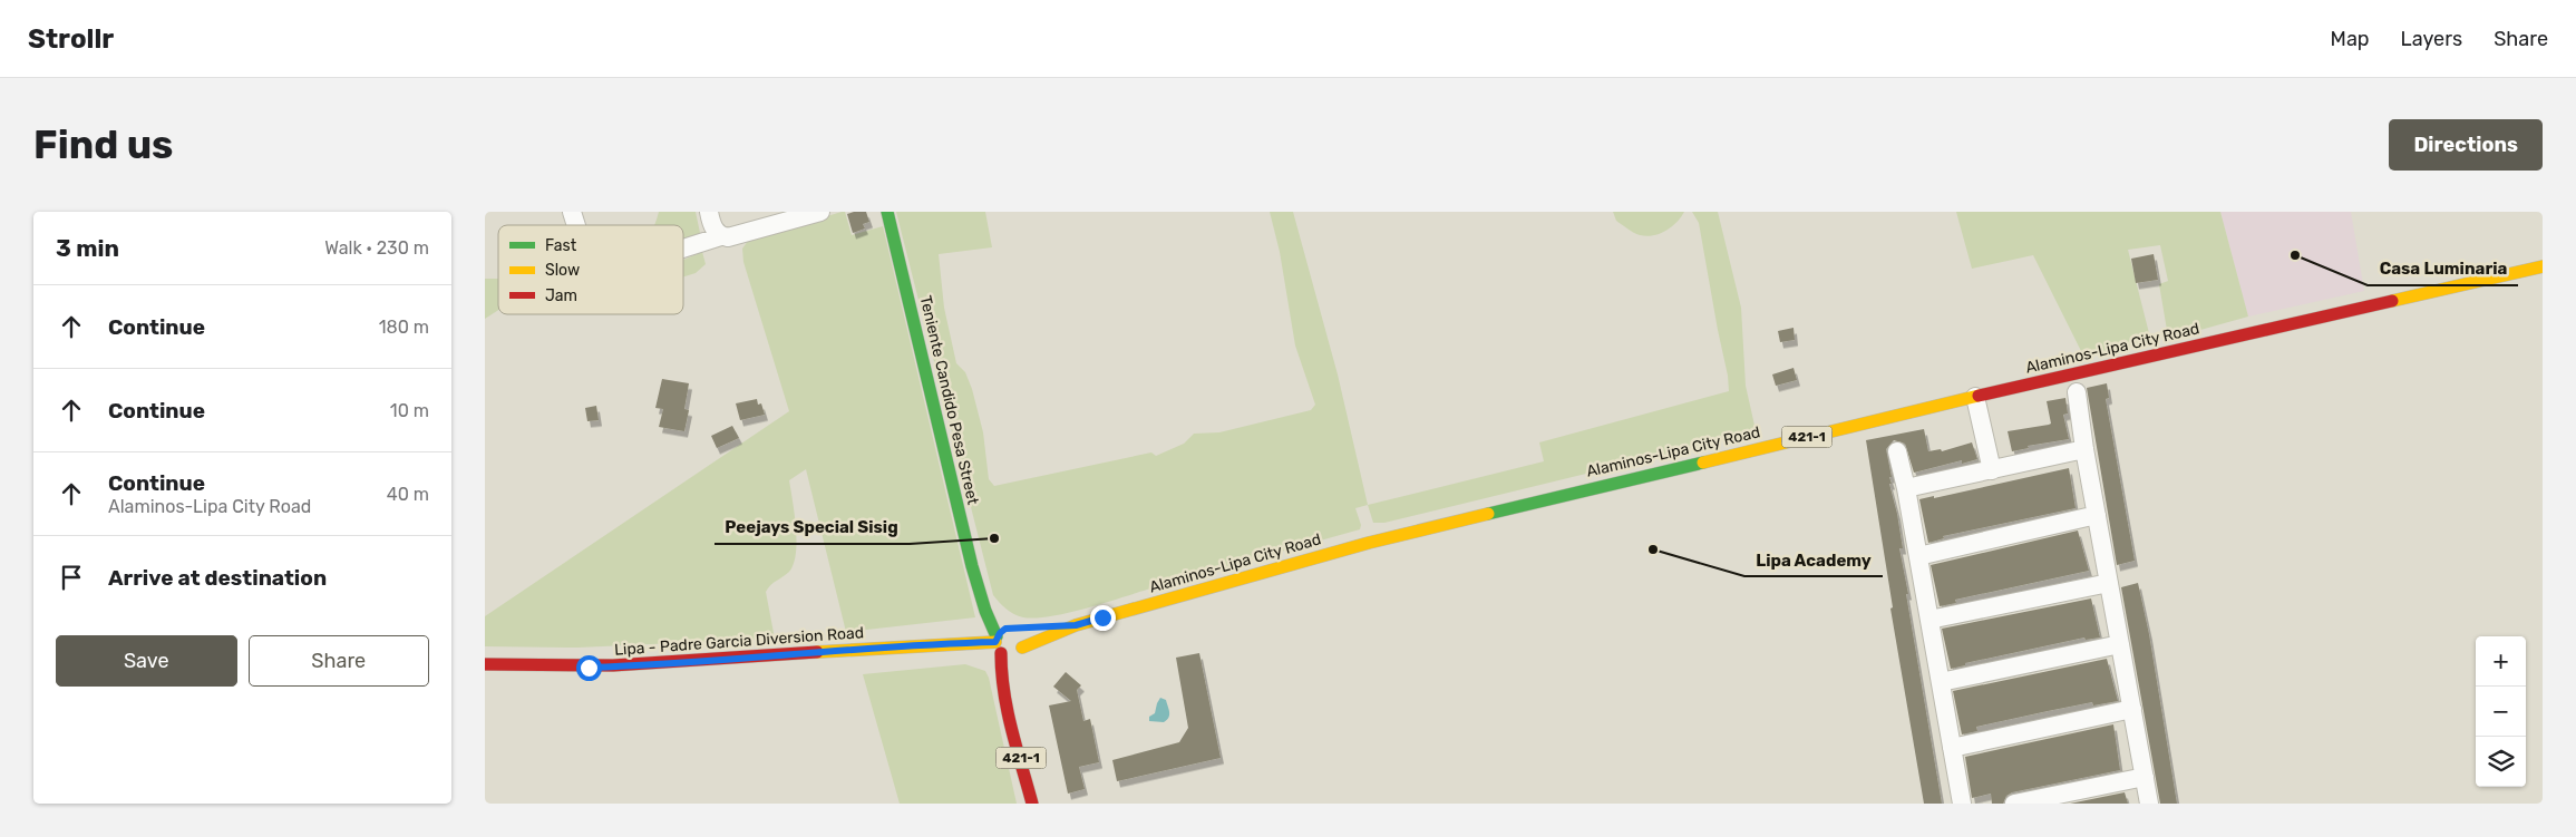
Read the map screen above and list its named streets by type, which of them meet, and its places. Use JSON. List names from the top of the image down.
{
  "streets": {
    "main road": [
      "Alaminos-Lipa City Road",
      "Teniente Candido Pesa Street",
      "421-1",
      "Lipa - Padre Garcia Diversion Road"
    ]
  },
  "crossings": [
    ["Alaminos-Lipa City Road", "Teniente Candido Pesa Street"],
    ["Alaminos-Lipa City Road", "421-1"],
    ["Alaminos-Lipa City Road", "Lipa - Padre Garcia Diversion Road"],
    ["Teniente Candido Pesa Street", "421-1"],
    ["Teniente Candido Pesa Street", "Lipa - Padre Garcia Diversion Road"],
    ["421-1", "Lipa - Padre Garcia Diversion Road"]
  ],
  "places": ["Casa Luminaria", "Peejays Special Sisig", "Lipa Academy"],
  "legend": ["Fast", "Slow", "Jam"],
  "page": {
    "header": "Strollr",
    "nav": ["Map", "Layers", "Share"],
    "buttons": [
      "Directions",
      ["Save", "Share"]
    ],
    "title": "Find us",
    "heading": ["3 min", "Walk · 230 m"],
    "list": [
      ["Continue", "180 m"],
      ["Continue", "10 m"],
      ["Continue", "Alaminos-Lipa City Road", "40 m"],
      "Arrive at destination"
    ],
    "map_buttons": ["+", "−"]
  }
}
